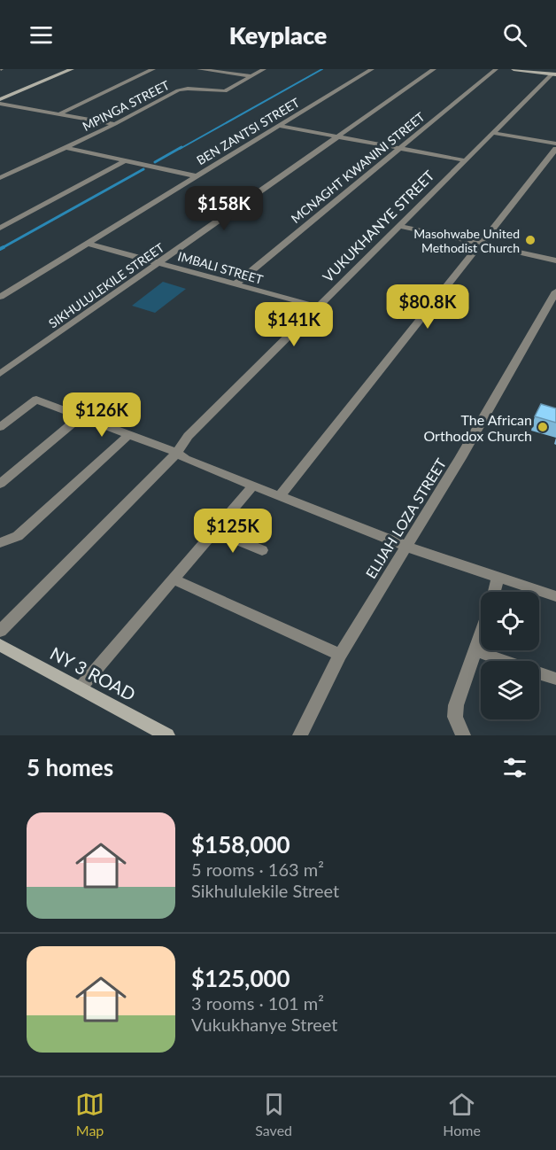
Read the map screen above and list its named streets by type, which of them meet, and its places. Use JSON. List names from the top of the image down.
{
  "streets": {
    "street": [
      "MPINGA STREET",
      "BEN ZANTSI STREET",
      "MCNAGHT KWANINI STREET",
      "VUKUKHANYE STREET",
      "IMBALI STREET",
      "SIKHULULEKILE STREET",
      "ELIJAH LOZA STREET",
      "NY 3 ROAD"
    ]
  },
  "crossings": [
    ["BEN ZANTSI STREET", "IMBALI STREET"],
    ["MCNAGHT KWANINI STREET", "IMBALI STREET"],
    ["VUKUKHANYE STREET", "IMBALI STREET"],
    ["IMBALI STREET", "SIKHULULEKILE STREET"]
  ],
  "places": ["Masohwabe United Methodist Church", "The African Orthodox Church"],
  "page": {
    "header": "Keyplace",
    "price": [
      "$158K",
      "$80.8K",
      "$141K",
      "$126K",
      "$125K"
    ],
    "heading": "5 homes",
    "list": [
      {
        "name": "$158,000",
        "note": "5 rooms · 163 m² · Sikhululekile Street"
      },
      {
        "name": "$125,000",
        "note": "3 rooms · 101 m² · Vukukhanye Street"
      }
    ],
    "tabs": ["Map", "Saved", "Home"]
  }
}
